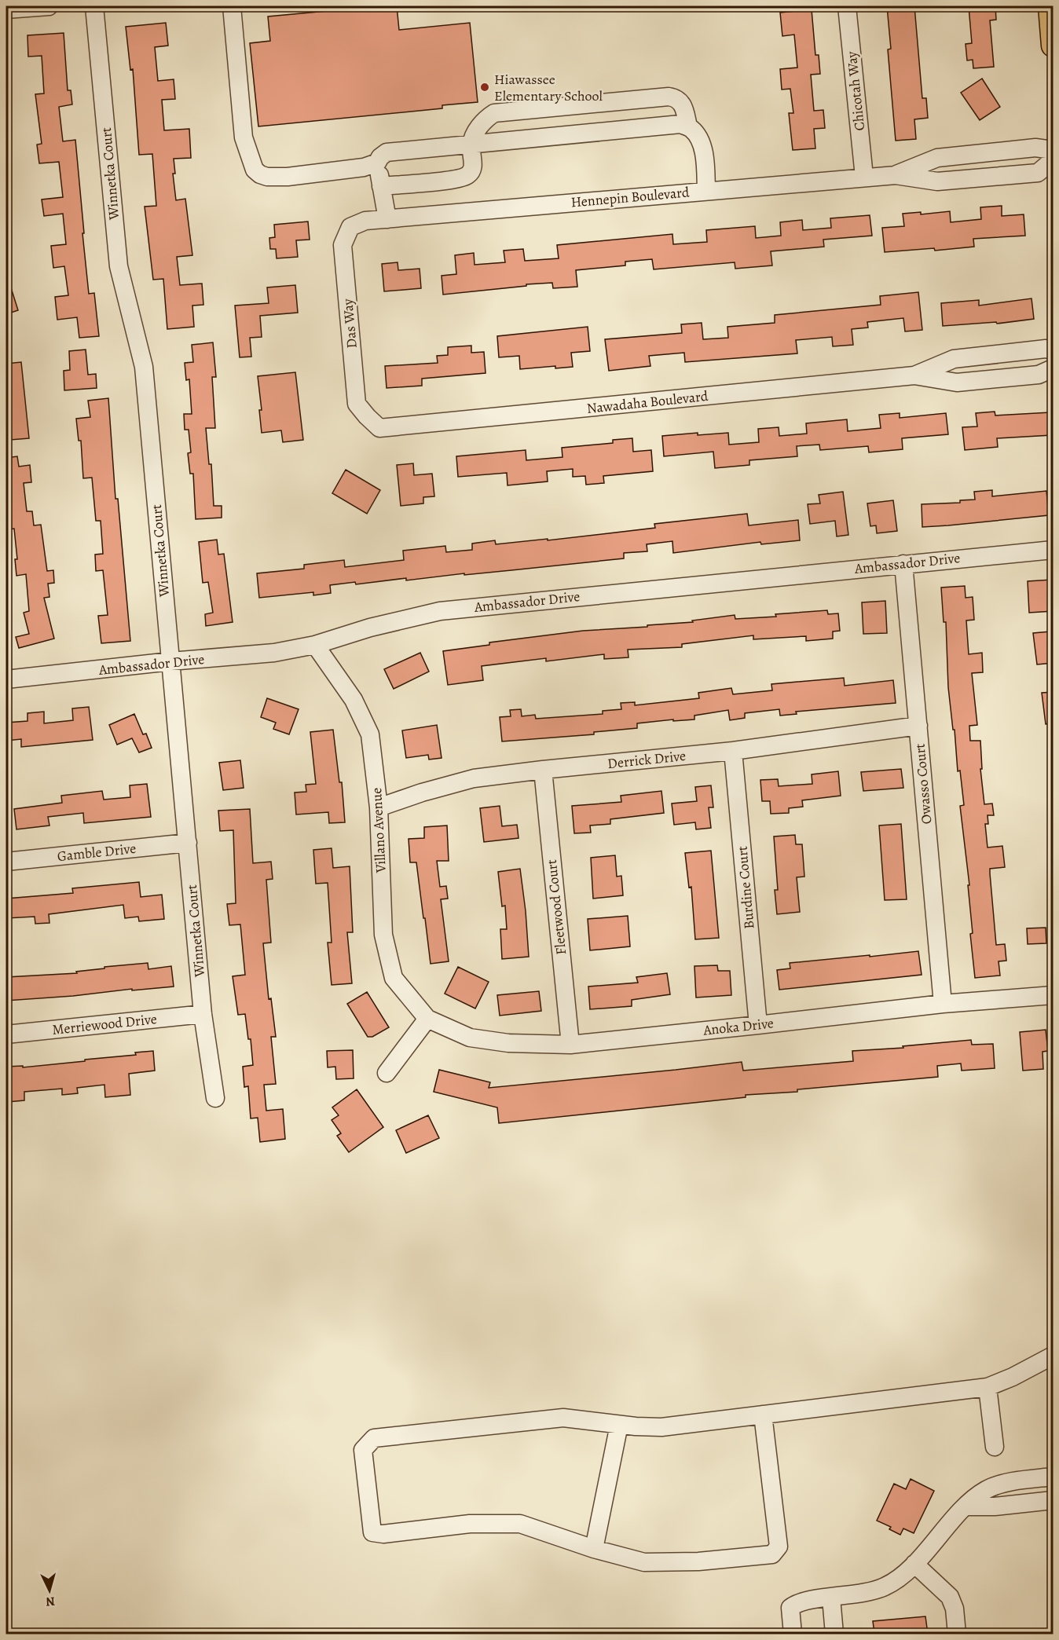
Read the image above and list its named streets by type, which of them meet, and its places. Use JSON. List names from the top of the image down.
{
  "streets": {
    "street": [
      "Chicotah Way",
      "Winnetka Court",
      "Hennepin Boulevard",
      "Das Way",
      "Nawadaha Boulevard",
      "Ambassador Drive",
      "Derrick Drive",
      "Owasso Court",
      "Villano Avenue",
      "Gamble Drive",
      "Burdine Court",
      "Fleetwood Court",
      "Merriewood Drive",
      "Anoka Drive"
    ]
  },
  "crossings": [
    ["Chicotah Way", "Hennepin Boulevard"],
    ["Winnetka Court", "Ambassador Drive"],
    ["Winnetka Court", "Gamble Drive"],
    ["Winnetka Court", "Merriewood Drive"],
    ["Hennepin Boulevard", "Das Way"],
    ["Das Way", "Nawadaha Boulevard"],
    ["Ambassador Drive", "Owasso Court"],
    ["Ambassador Drive", "Villano Avenue"],
    ["Derrick Drive", "Owasso Court"],
    ["Derrick Drive", "Villano Avenue"],
    ["Derrick Drive", "Burdine Court"],
    ["Derrick Drive", "Fleetwood Court"],
    ["Owasso Court", "Anoka Drive"],
    ["Villano Avenue", "Anoka Drive"],
    ["Burdine Court", "Anoka Drive"],
    ["Fleetwood Court", "Anoka Drive"]
  ],
  "places": ["Hiawassee Elementary School"],
  "north": "bottom"
}
